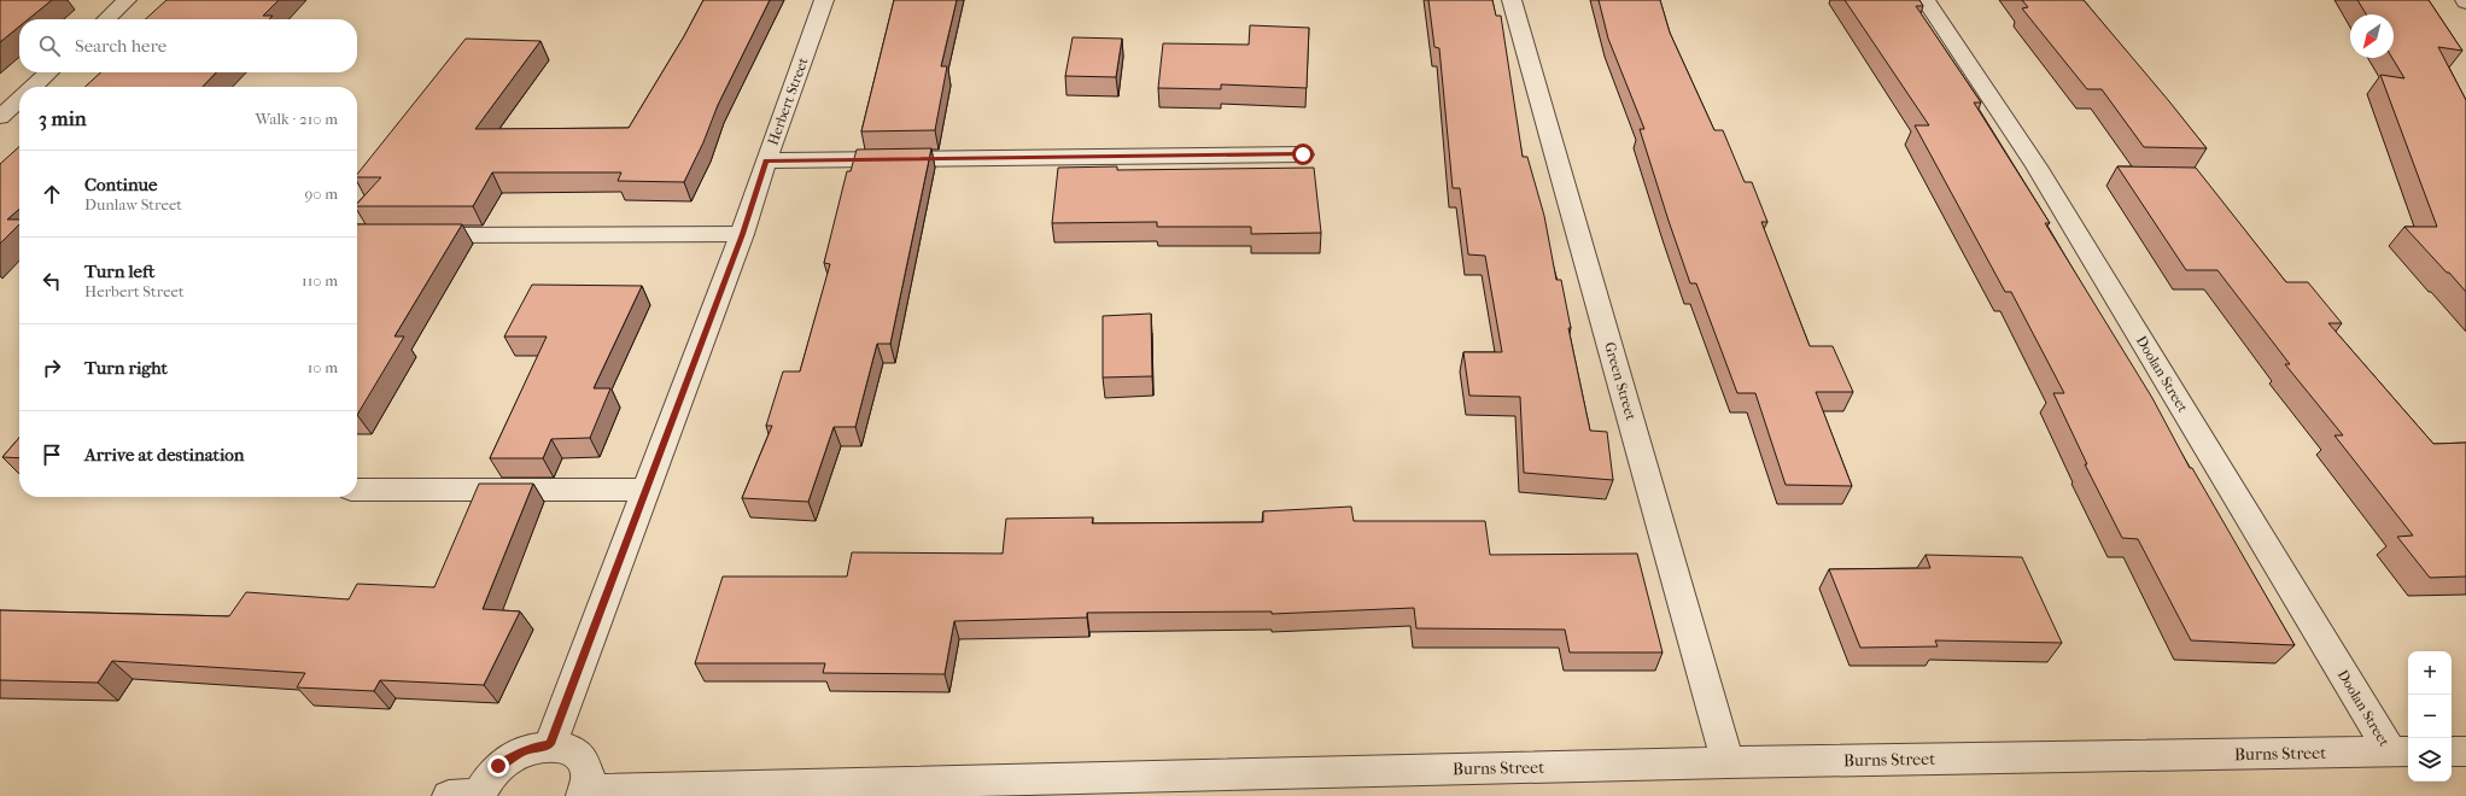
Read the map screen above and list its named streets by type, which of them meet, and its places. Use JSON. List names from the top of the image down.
{
  "streets": {
    "street": [
      "Herbert Street",
      "Doolan Street",
      "Green Street",
      "Burns Street"
    ]
  },
  "crossings": [
    ["Doolan Street", "Burns Street"],
    ["Green Street", "Burns Street"]
  ],
  "north": "bottom left",
  "page": {
    "search": "Search here",
    "heading": ["3 min", "Walk · 210 m"],
    "list": [
      ["Continue", "Dunlaw Street", "90 m"],
      ["Turn left", "Herbert Street", "110 m"],
      ["Turn right", "10 m"],
      "Arrive at destination"
    ],
    "map_buttons": ["+", "−"]
  }
}
